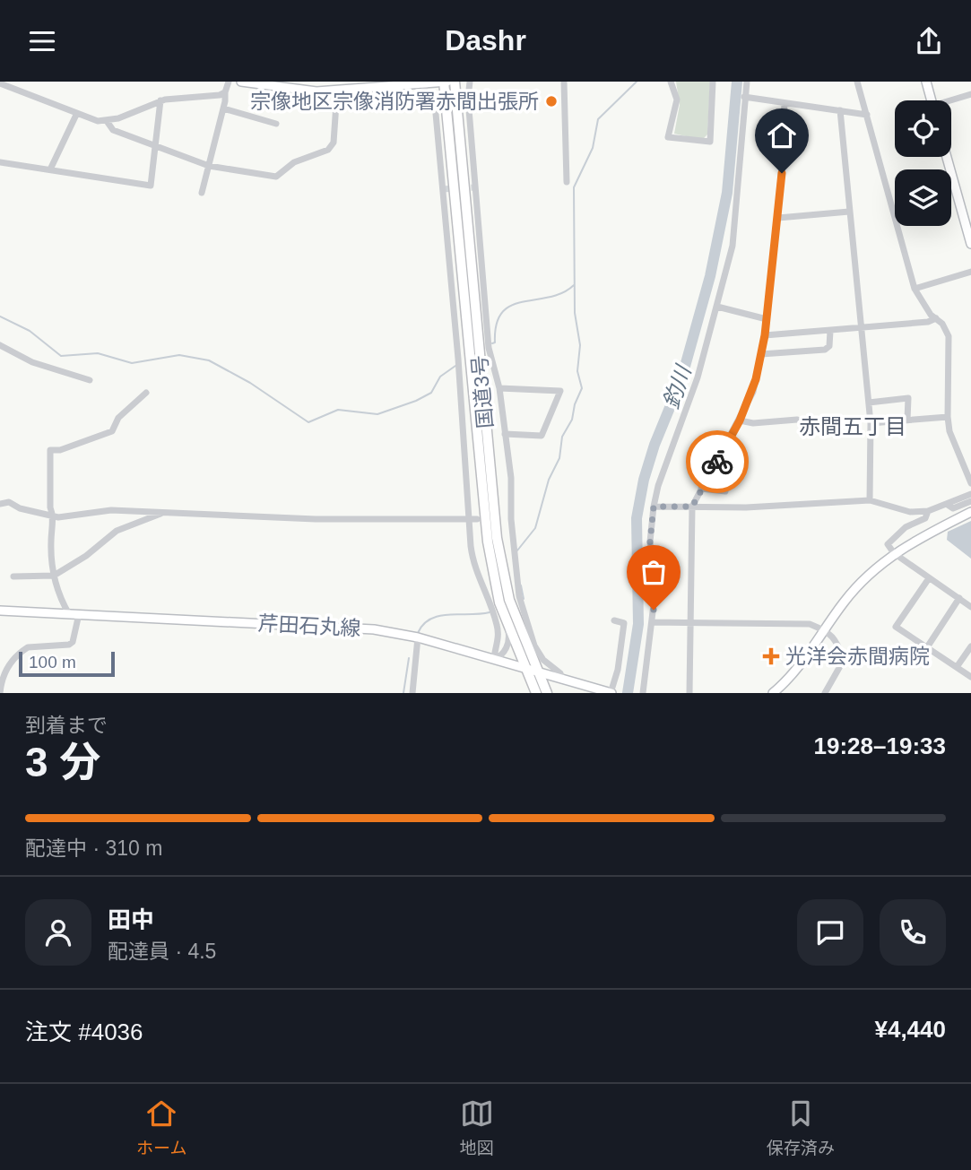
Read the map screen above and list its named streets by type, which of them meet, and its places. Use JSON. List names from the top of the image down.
{
  "streets": {
    "highway": ["国道3号"],
    "main road": ["芹田石丸線"]
  },
  "crossings": [
    ["国道3号", "芹田石丸線"]
  ],
  "districts": ["赤間五丁目"],
  "water": ["釣川"],
  "places": {
    "other": ["宗像地区宗像消防署赤間出張所"],
    "health": ["光洋会赤間病院"]
  },
  "scale_bar": "100 m",
  "page": {
    "header": "Dashr",
    "scale": "100 m",
    "heading": ["3 分", "到着まで", "19:28–19:33"],
    "panel": [
      "田中",
      "配達員 · 4.5",
      "注文 #4036",
      "¥4,440"
    ],
    "bar": "配達中 · 310 m",
    "tabs": ["ホーム", "地図", "保存済み"]
  }
}
